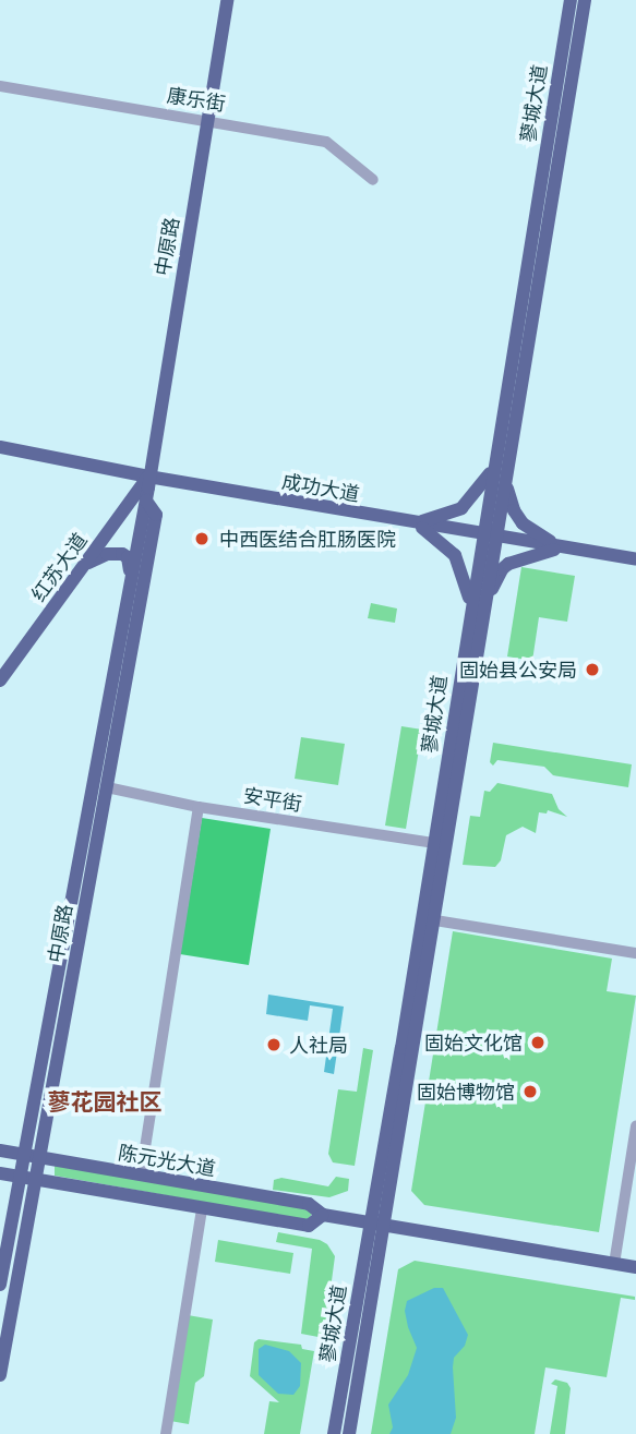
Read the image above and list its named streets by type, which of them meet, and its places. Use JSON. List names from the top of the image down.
{
  "streets": {
    "main road": [
      "蓼城大道",
      "中原路",
      "成功大道",
      "红苏大道",
      "陈元光大道"
    ],
    "street": ["康乐街", "安平街"]
  },
  "crossings": [
    ["康乐街", "中原路"],
    ["蓼城大道", "成功大道"],
    ["蓼城大道", "安平街"],
    ["蓼城大道", "陈元光大道"],
    ["中原路", "成功大道"],
    ["中原路", "红苏大道"],
    ["中原路", "安平街"],
    ["中原路", "陈元光大道"],
    ["成功大道", "红苏大道"]
  ],
  "districts": ["蓼花园社区"],
  "places": [
    "中西医结合肛肠医院",
    "固始县公安局",
    "固始文化馆",
    "人社局",
    "固始博物馆"
  ]
}
